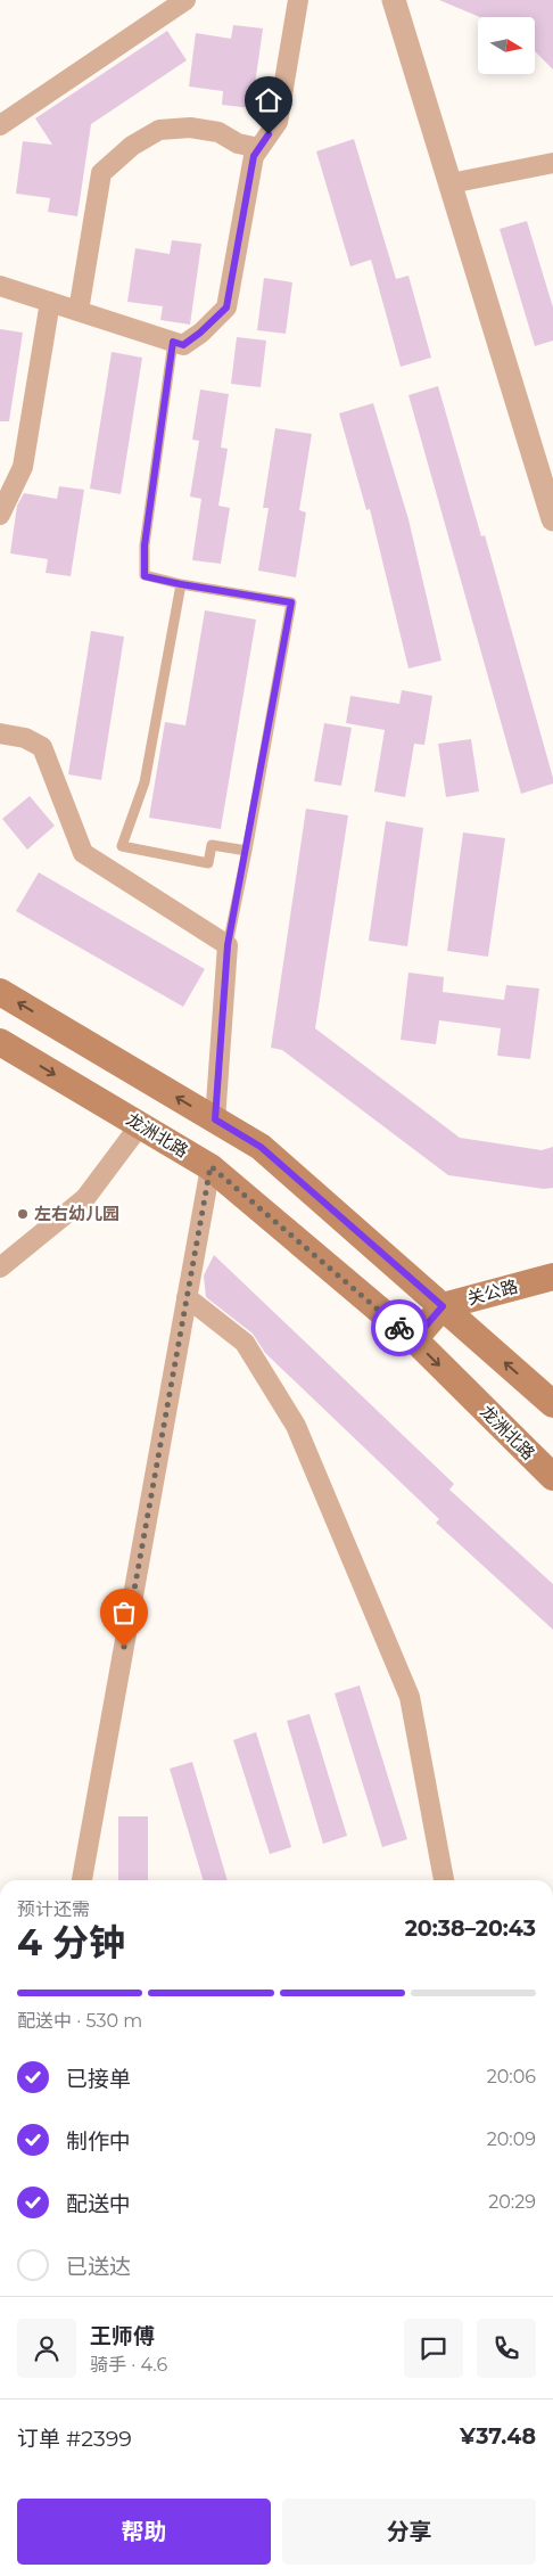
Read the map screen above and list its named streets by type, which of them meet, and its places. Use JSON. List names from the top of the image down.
{
  "streets": {
    "main road": ["龙洲北路", "关公路"]
  },
  "places": ["左右幼儿园"],
  "north": "right",
  "page": {
    "heading": ["4 分钟", "预计还需", "20:38–20:43"],
    "panel": [
      "王师傅",
      "骑手 · 4.6",
      "订单 #2399",
      "¥37.48"
    ],
    "bar": "配送中 · 530 m",
    "list": [
      ["已接单", "20:06"],
      ["制作中", "20:09"],
      ["配送中", "20:29"],
      "已送达"
    ],
    "buttons": ["帮助", "分享"]
  }
}
